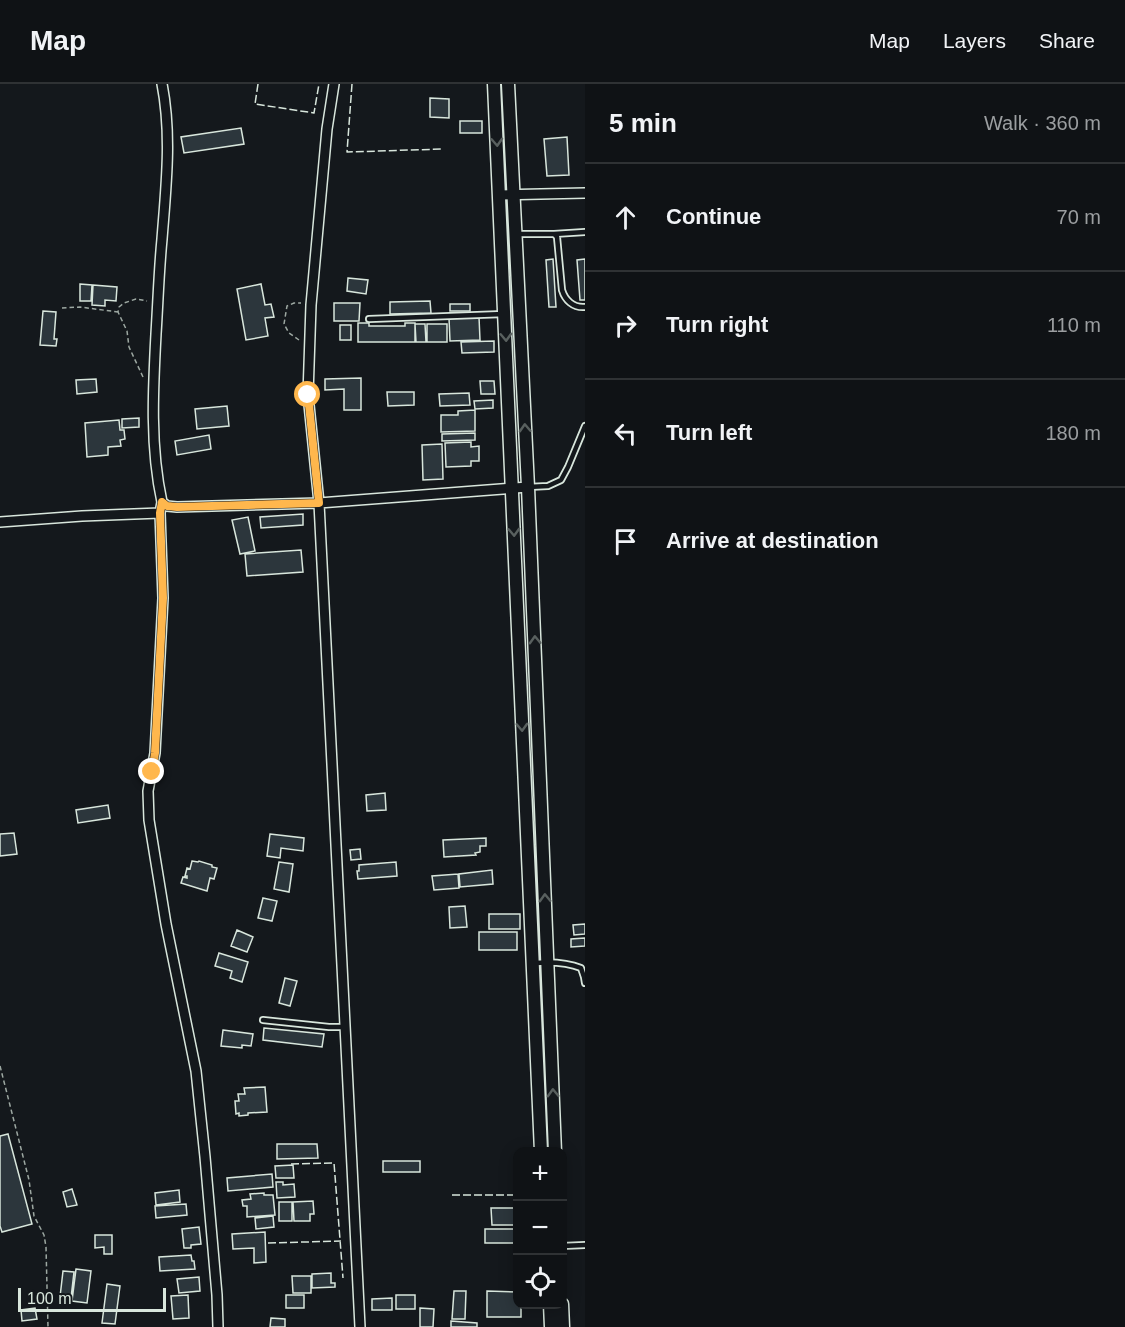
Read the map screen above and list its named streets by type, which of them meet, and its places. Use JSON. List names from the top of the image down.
{
  "scale_bar": "100 m",
  "page": {
    "header": "Map",
    "nav": ["Map", "Layers", "Share"],
    "heading": ["5 min", "Walk · 360 m"],
    "list": [
      ["Continue", "70 m"],
      ["Turn right", "110 m"],
      ["Turn left", "180 m"],
      "Arrive at destination"
    ],
    "map_buttons": ["+", "−"],
    "scale": "100 m"
  }
}
